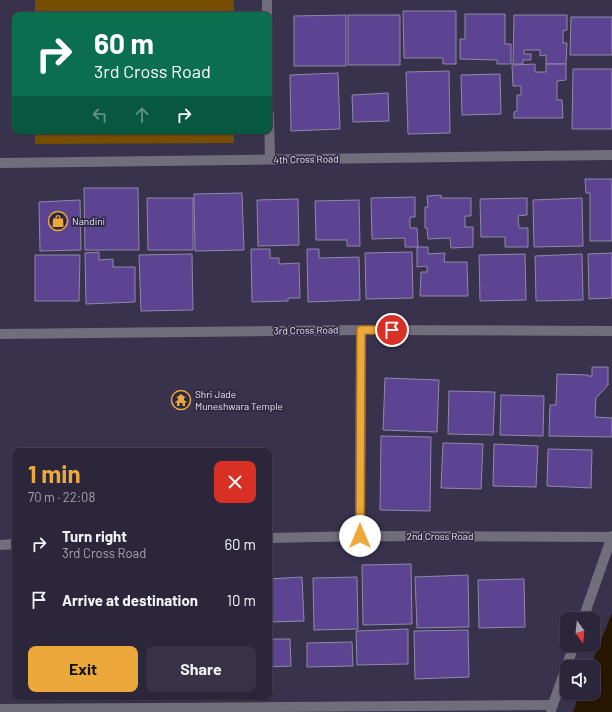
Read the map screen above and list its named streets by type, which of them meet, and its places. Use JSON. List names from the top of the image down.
{
  "streets": {
    "street": ["4th Cross Road", "3rd Cross Road", "2nd Cross Road"]
  },
  "places": {
    "shop": ["Nandini"],
    "temple": ["Shri Jade Muneshwara Temple"]
  },
  "north": "bottom",
  "page": {
    "turn": ["60 m", "3rd Cross Road"],
    "heading": ["1 min", "70 m · 22:08"],
    "list": [
      {
        "name": "Turn right",
        "note": "3rd Cross Road",
        "value": "60 m"
      },
      {
        "name": "Arrive at destination",
        "value": "10 m"
      }
    ],
    "buttons": ["Exit", "Share"]
  }
}
